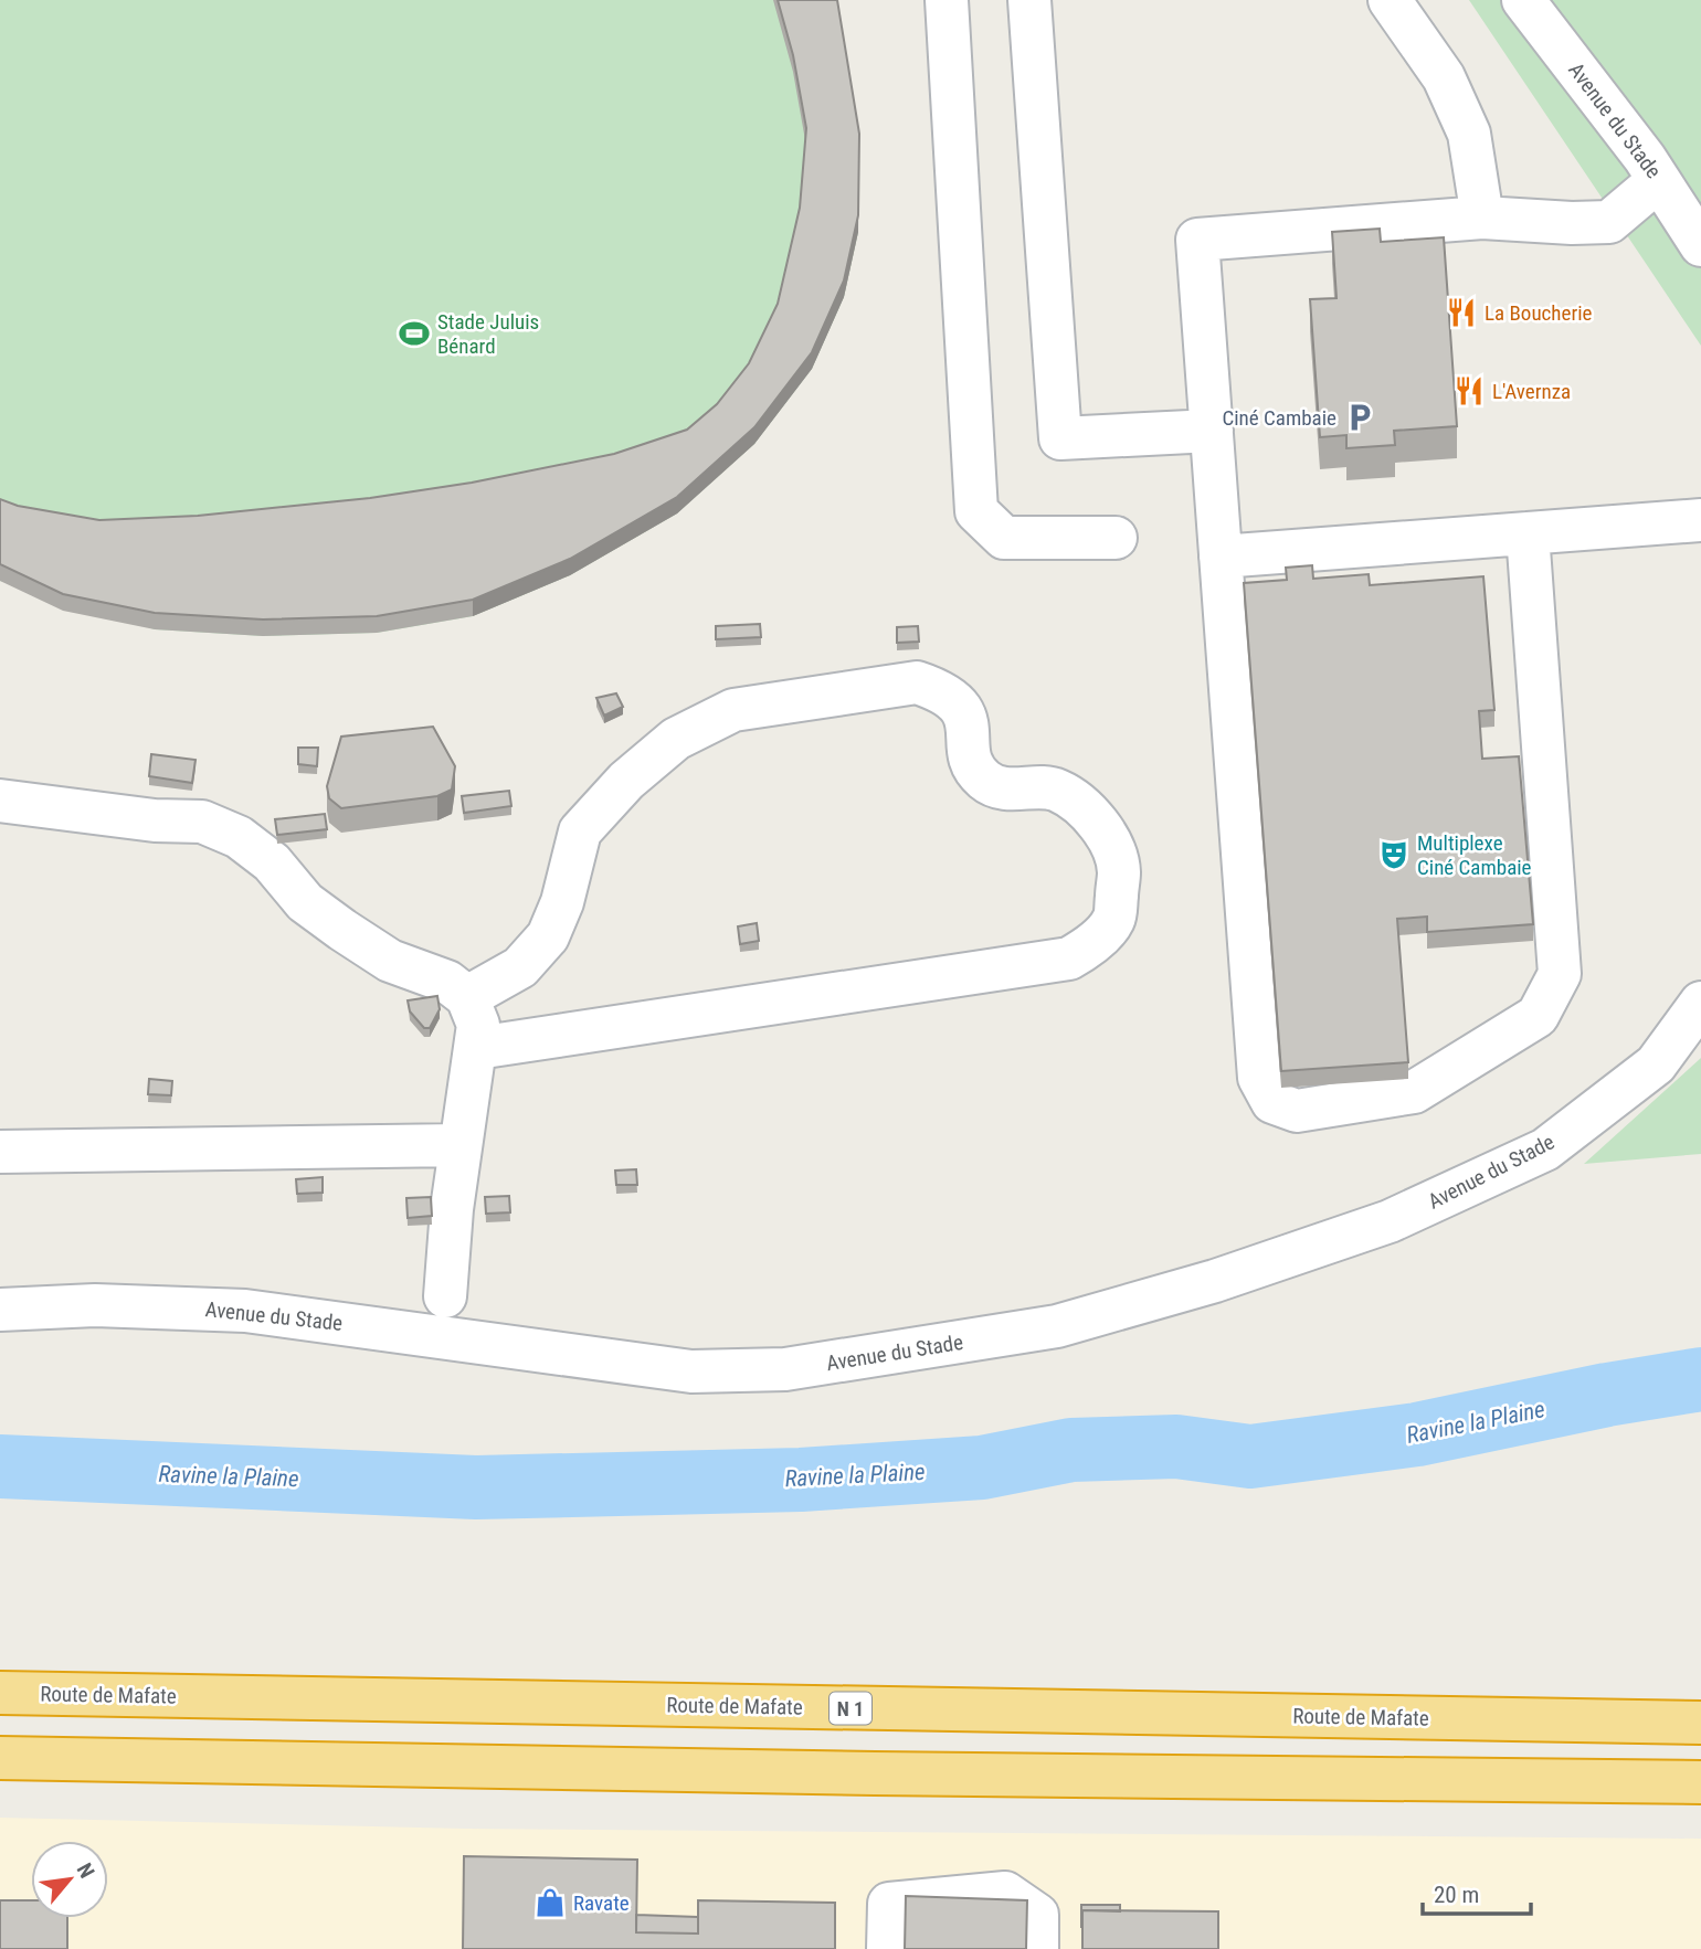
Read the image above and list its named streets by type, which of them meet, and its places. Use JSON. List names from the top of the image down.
{
  "streets": {
    "highway": ["Route de Mafate", "N 1"],
    "street": ["Avenue du Stade"]
  },
  "water": ["Ravine la Plaine"],
  "places": {
    "restaurant": ["La Boucherie", "L'Avernza"],
    "sports": ["Stade Juluis Bénard"],
    "parking": ["Ciné Cambaie"],
    "theatre": ["Multiplexe Ciné Cambaie"],
    "shop": ["Ravate"]
  },
  "scale_bar": "20 m",
  "north": "top right"
}
